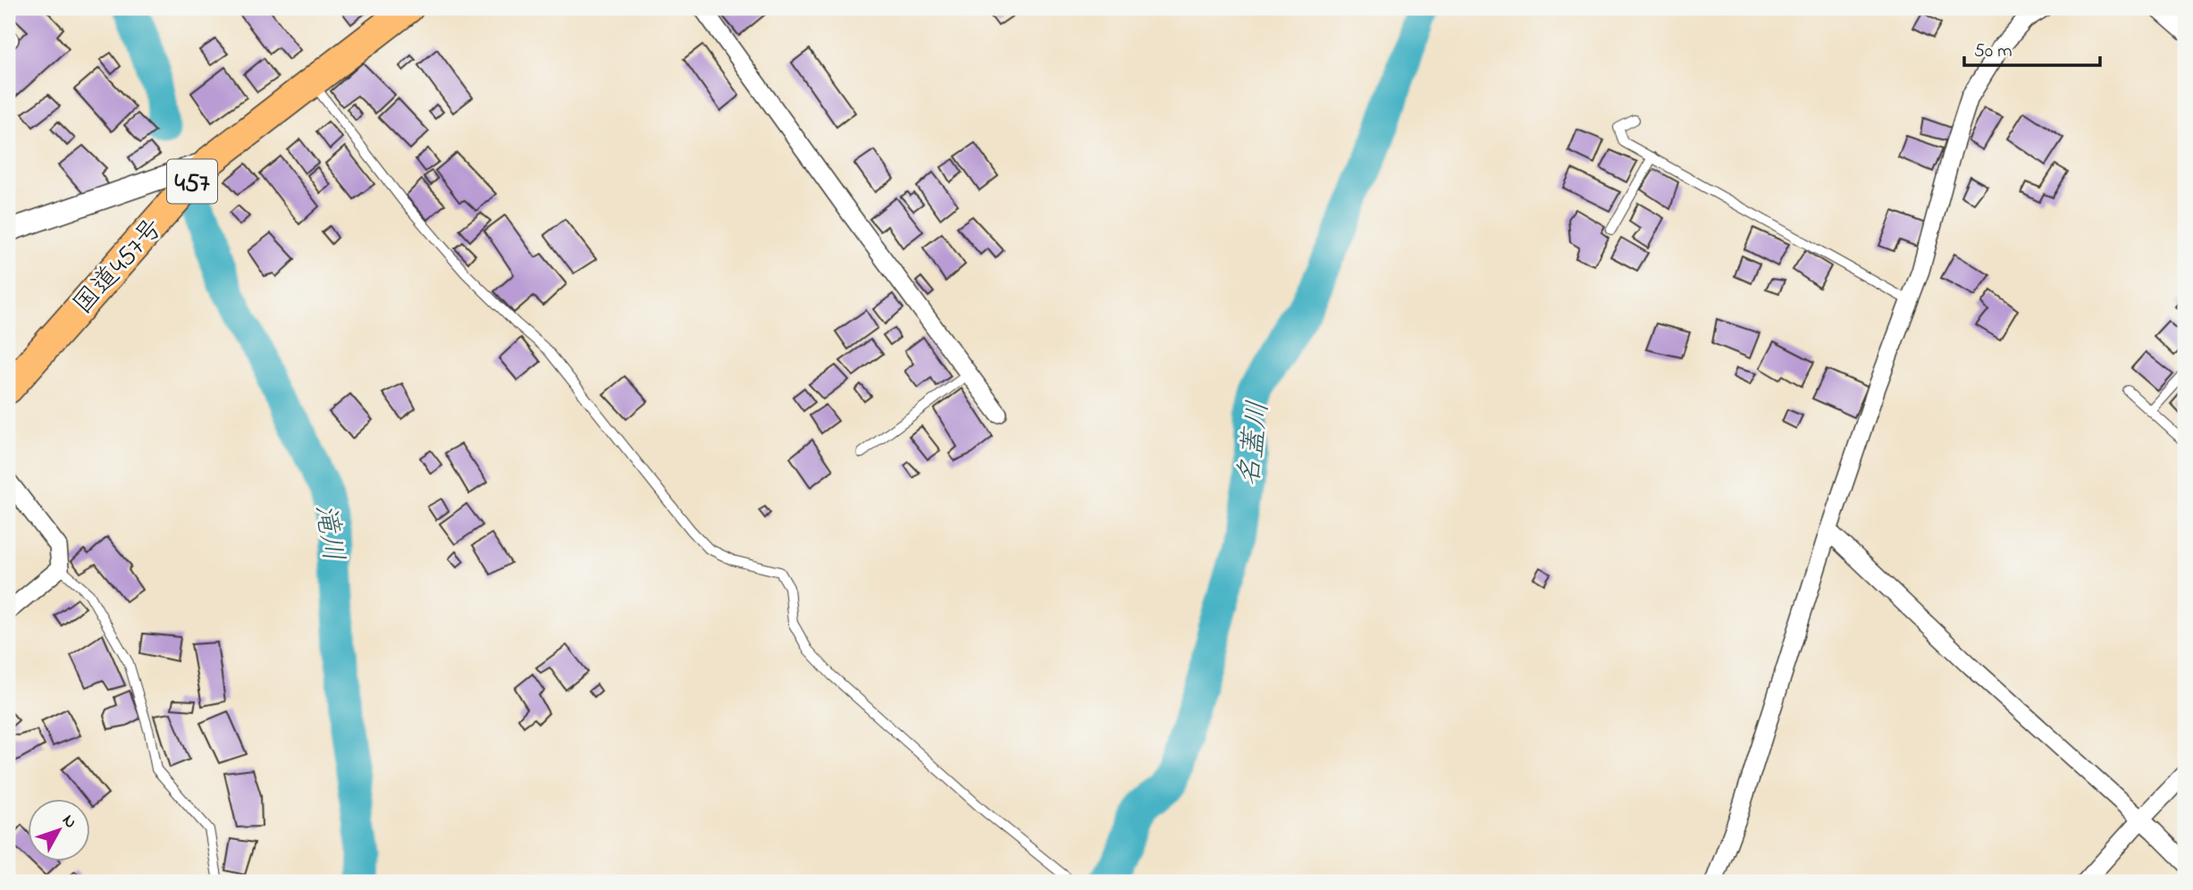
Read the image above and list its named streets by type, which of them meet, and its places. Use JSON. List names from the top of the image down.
{
  "streets": {
    "highway": ["457", "国道457号"]
  },
  "water": ["名蓋川", "滝川"],
  "scale_bar": "50 m",
  "north": "top right"
}
